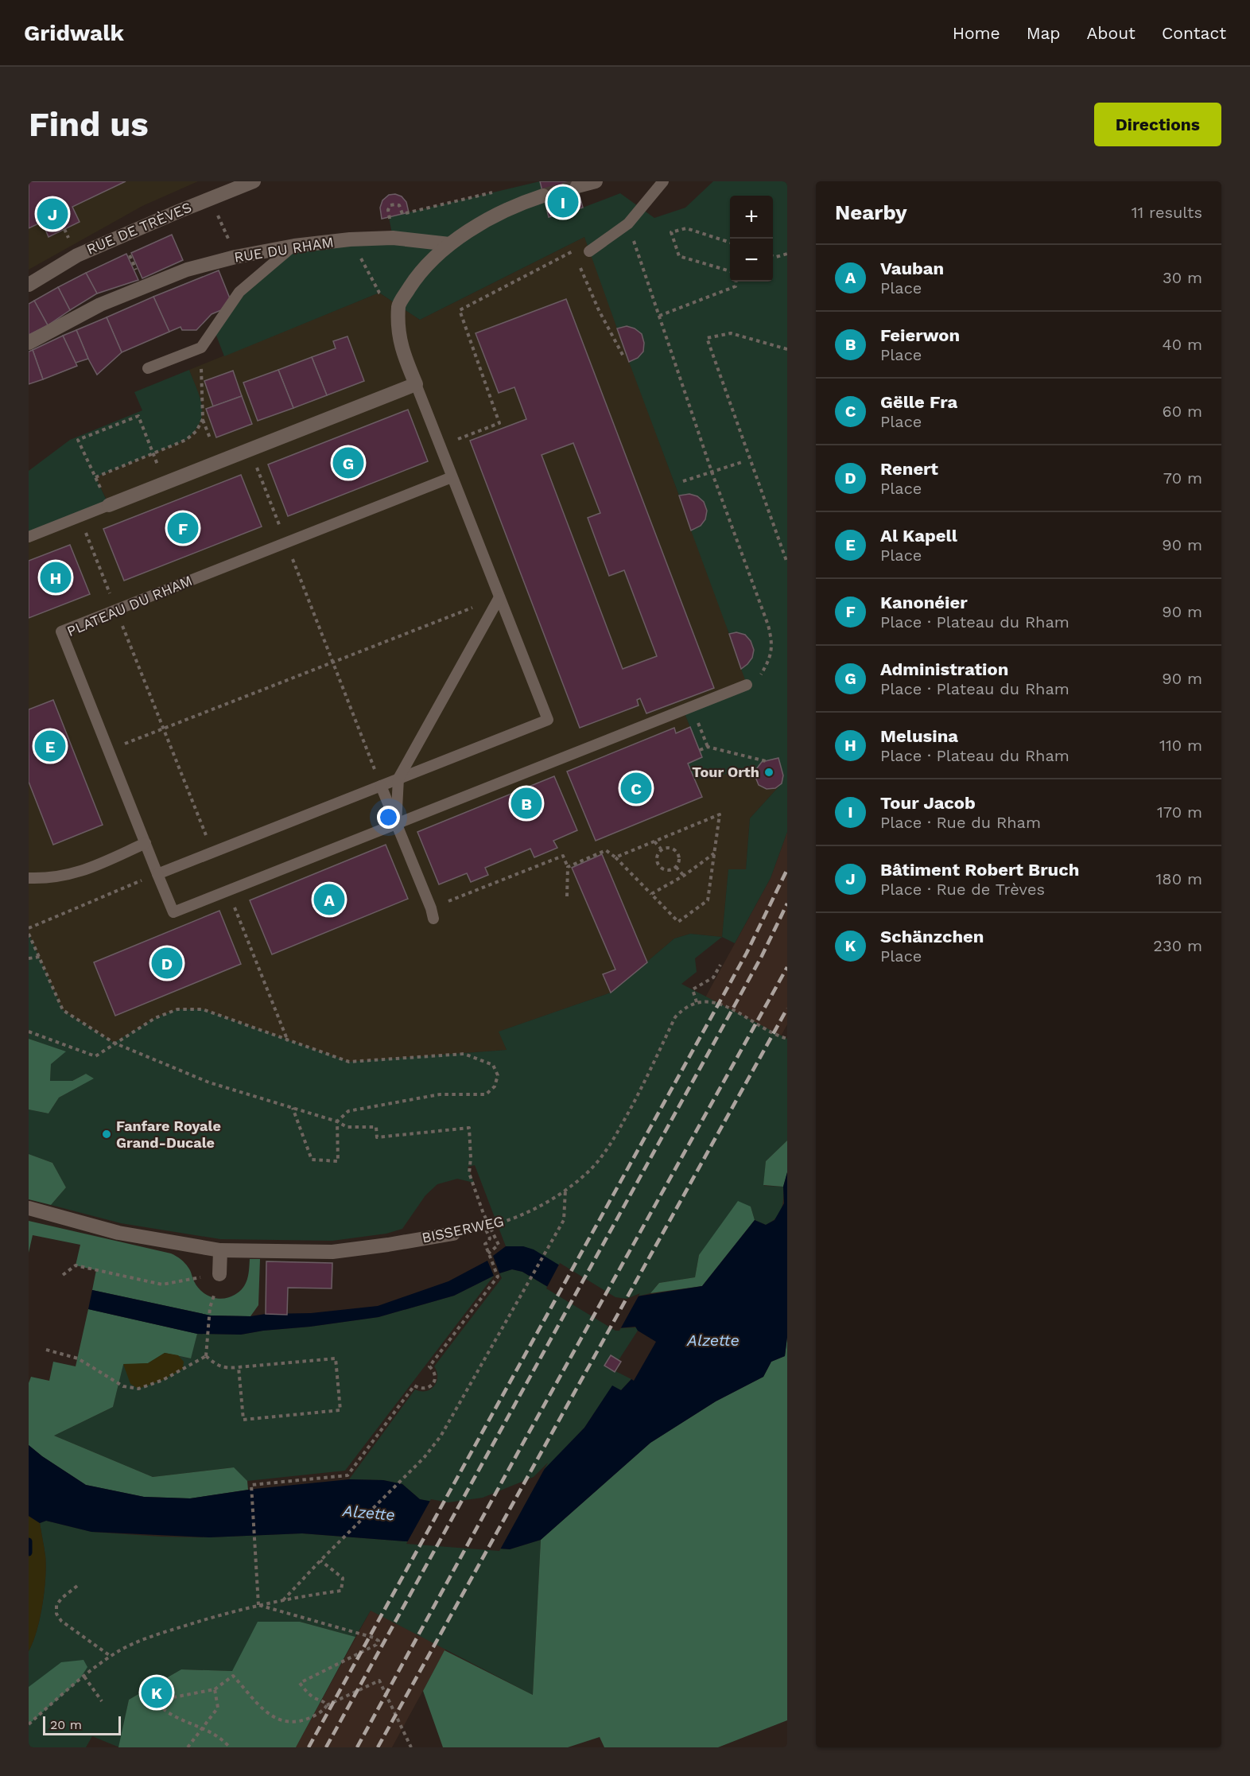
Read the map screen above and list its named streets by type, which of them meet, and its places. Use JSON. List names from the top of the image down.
{
  "streets": {
    "street": ["RUE DE TRÈVES", "RUE DU RHAM", "BISSERWEG"],
    "lane": ["PLATEAU DU RHAM"]
  },
  "water": ["Alzette"],
  "places": ["Tour Orth", "Fanfare Royale Grand-Ducale"],
  "scale_bar": "20 m",
  "page": {
    "header": "Gridwalk",
    "nav": [
      "Home",
      "Map",
      "About",
      "Contact"
    ],
    "buttons": "Directions",
    "title": "Find us",
    "heading": ["Nearby", "11 results"],
    "pins": [
      "I",
      "J",
      "G",
      "F",
      "H",
      "E",
      "C",
      "B",
      "A",
      "D",
      "K"
    ],
    "map_buttons": ["+", "−"],
    "list": [
      {
        "mark": "A",
        "name": "Vauban",
        "note": "Place",
        "value": "30 m"
      },
      {
        "mark": "B",
        "name": "Feierwon",
        "note": "Place",
        "value": "40 m"
      },
      {
        "mark": "C",
        "name": "Gëlle Fra",
        "note": "Place",
        "value": "60 m"
      },
      {
        "mark": "D",
        "name": "Renert",
        "note": "Place",
        "value": "70 m"
      },
      {
        "mark": "E",
        "name": "Al Kapell",
        "note": "Place",
        "value": "90 m"
      },
      {
        "mark": "F",
        "name": "Kanonéier",
        "note": "Place · Plateau du Rham",
        "value": "90 m"
      },
      {
        "mark": "G",
        "name": "Administration",
        "note": "Place · Plateau du Rham",
        "value": "90 m"
      },
      {
        "mark": "H",
        "name": "Melusina",
        "note": "Place · Plateau du Rham",
        "value": "110 m"
      },
      {
        "mark": "I",
        "name": "Tour Jacob",
        "note": "Place · Rue du Rham",
        "value": "170 m"
      },
      {
        "mark": "J",
        "name": "Bâtiment Robert Bruch",
        "note": "Place · Rue de Trèves",
        "value": "180 m"
      },
      {
        "mark": "K",
        "name": "Schänzchen",
        "note": "Place",
        "value": "230 m"
      }
    ],
    "scale": "20 m"
  }
}
